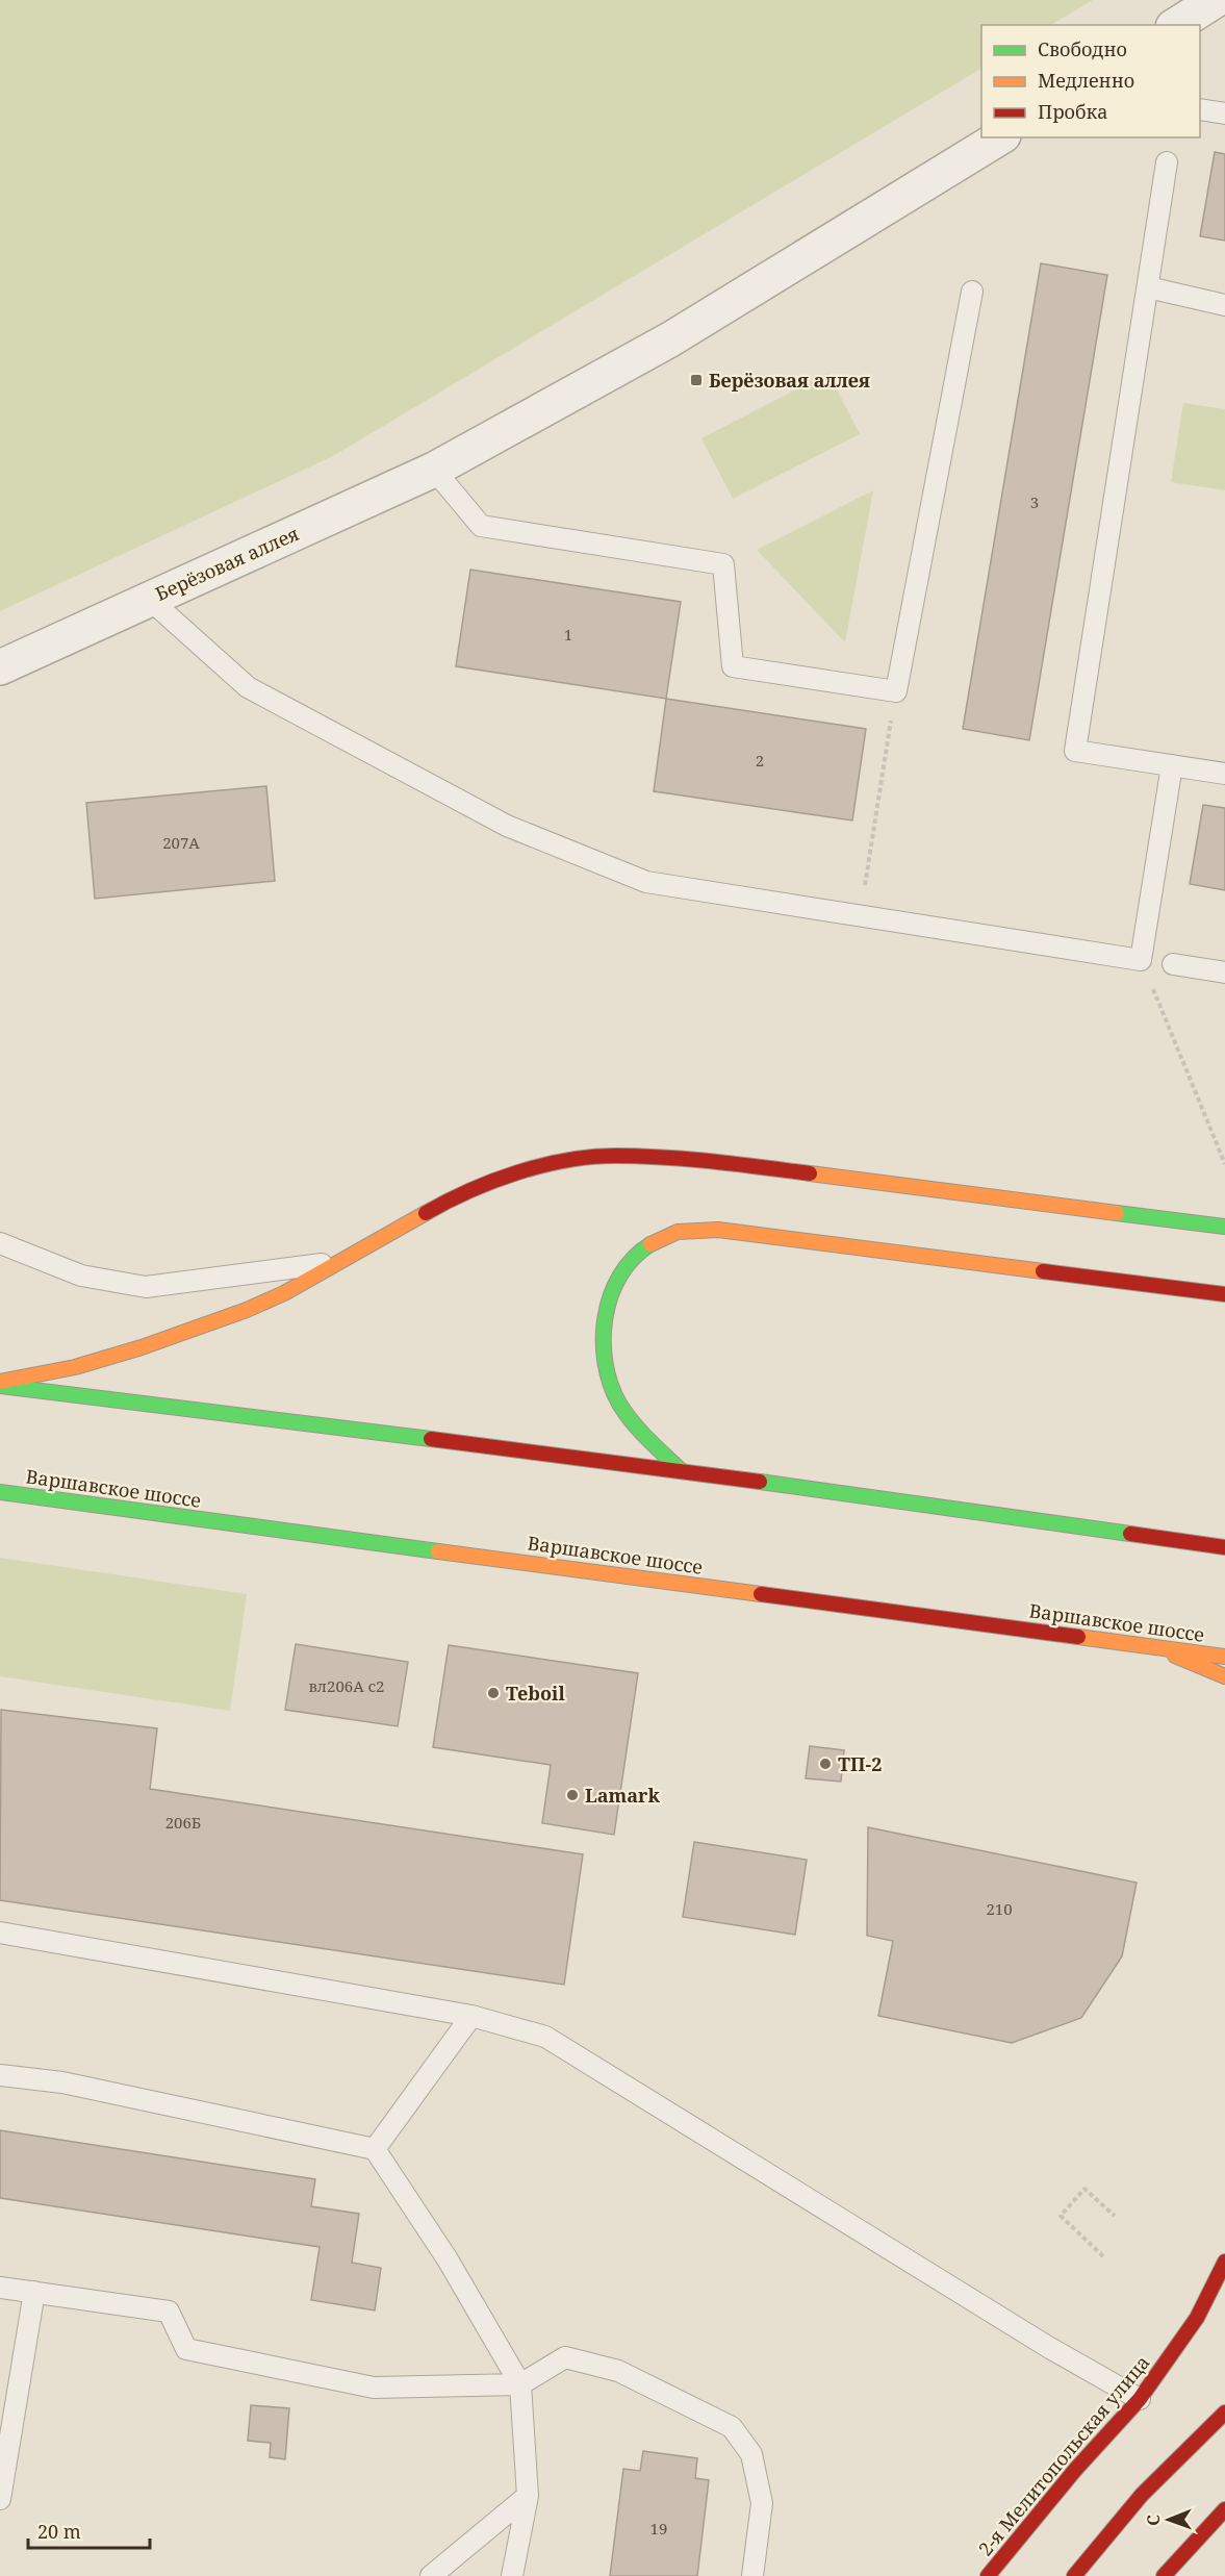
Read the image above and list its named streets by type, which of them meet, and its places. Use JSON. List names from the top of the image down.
{
  "streets": {
    "street": ["Берёзовая аллея", "Варшавское шоссе", "2-я Мелитопольская улица"]
  },
  "places": {
    "transit": ["Берёзовая аллея"],
    "other": ["Teboil", "ТП-2", "Lamark"]
  },
  "house_numbers": [
    "3",
    "1",
    "2",
    "207А",
    "вл206А с2",
    "206Б",
    "210",
    "19"
  ],
  "legend": ["Свободно", "Медленно", "Пробка"],
  "scale_bar": "20 m",
  "north": "left"
}
